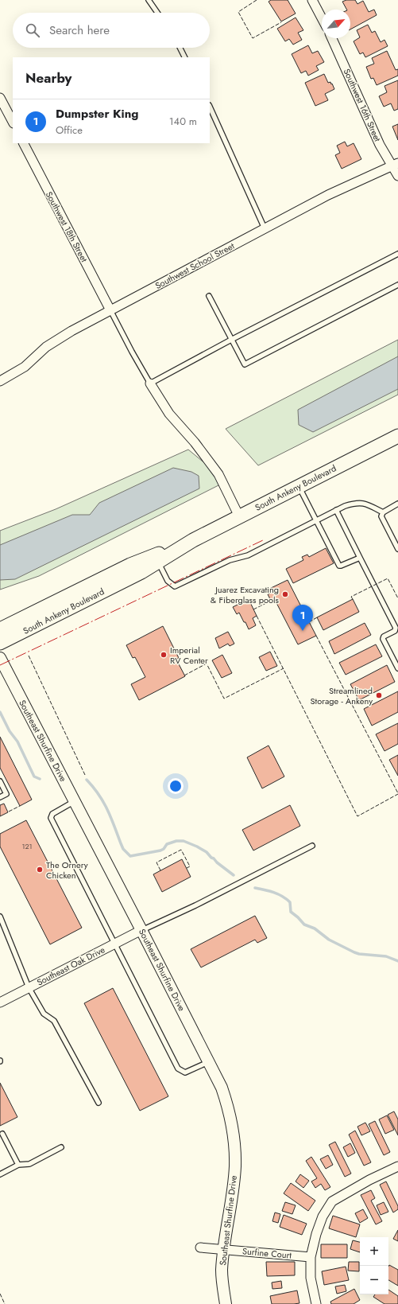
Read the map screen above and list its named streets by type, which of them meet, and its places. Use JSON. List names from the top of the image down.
{
  "streets": {
    "main road": ["South Ankeny Boulevard"],
    "street": [
      "Southwest 16th Street",
      "Southwest 18th Street",
      "Southwest School Street",
      "Southeast Shurfine Drive",
      "Southeast Oak Drive",
      "Surfine Court"
    ]
  },
  "crossings": [
    ["Southwest 16th Street", "Southwest School Street"],
    ["Southwest 18th Street", "Southwest School Street"],
    ["Southeast Shurfine Drive", "Southeast Oak Drive"],
    ["Southeast Shurfine Drive", "Surfine Court"]
  ],
  "places": [
    "Juarez Excavating & Fiberglass pools",
    "Imperial RV Center",
    "Streamlined Storage - Ankeny",
    "The Ornery Chicken"
  ],
  "house_numbers": ["121"],
  "north": "top right",
  "page": {
    "search": "Search here",
    "heading": "Nearby",
    "list": [
      {
        "mark": "1",
        "name": "Dumpster King",
        "note": "Office",
        "value": "140 m"
      }
    ],
    "pins": "1",
    "map_buttons": ["+", "−"]
  }
}
